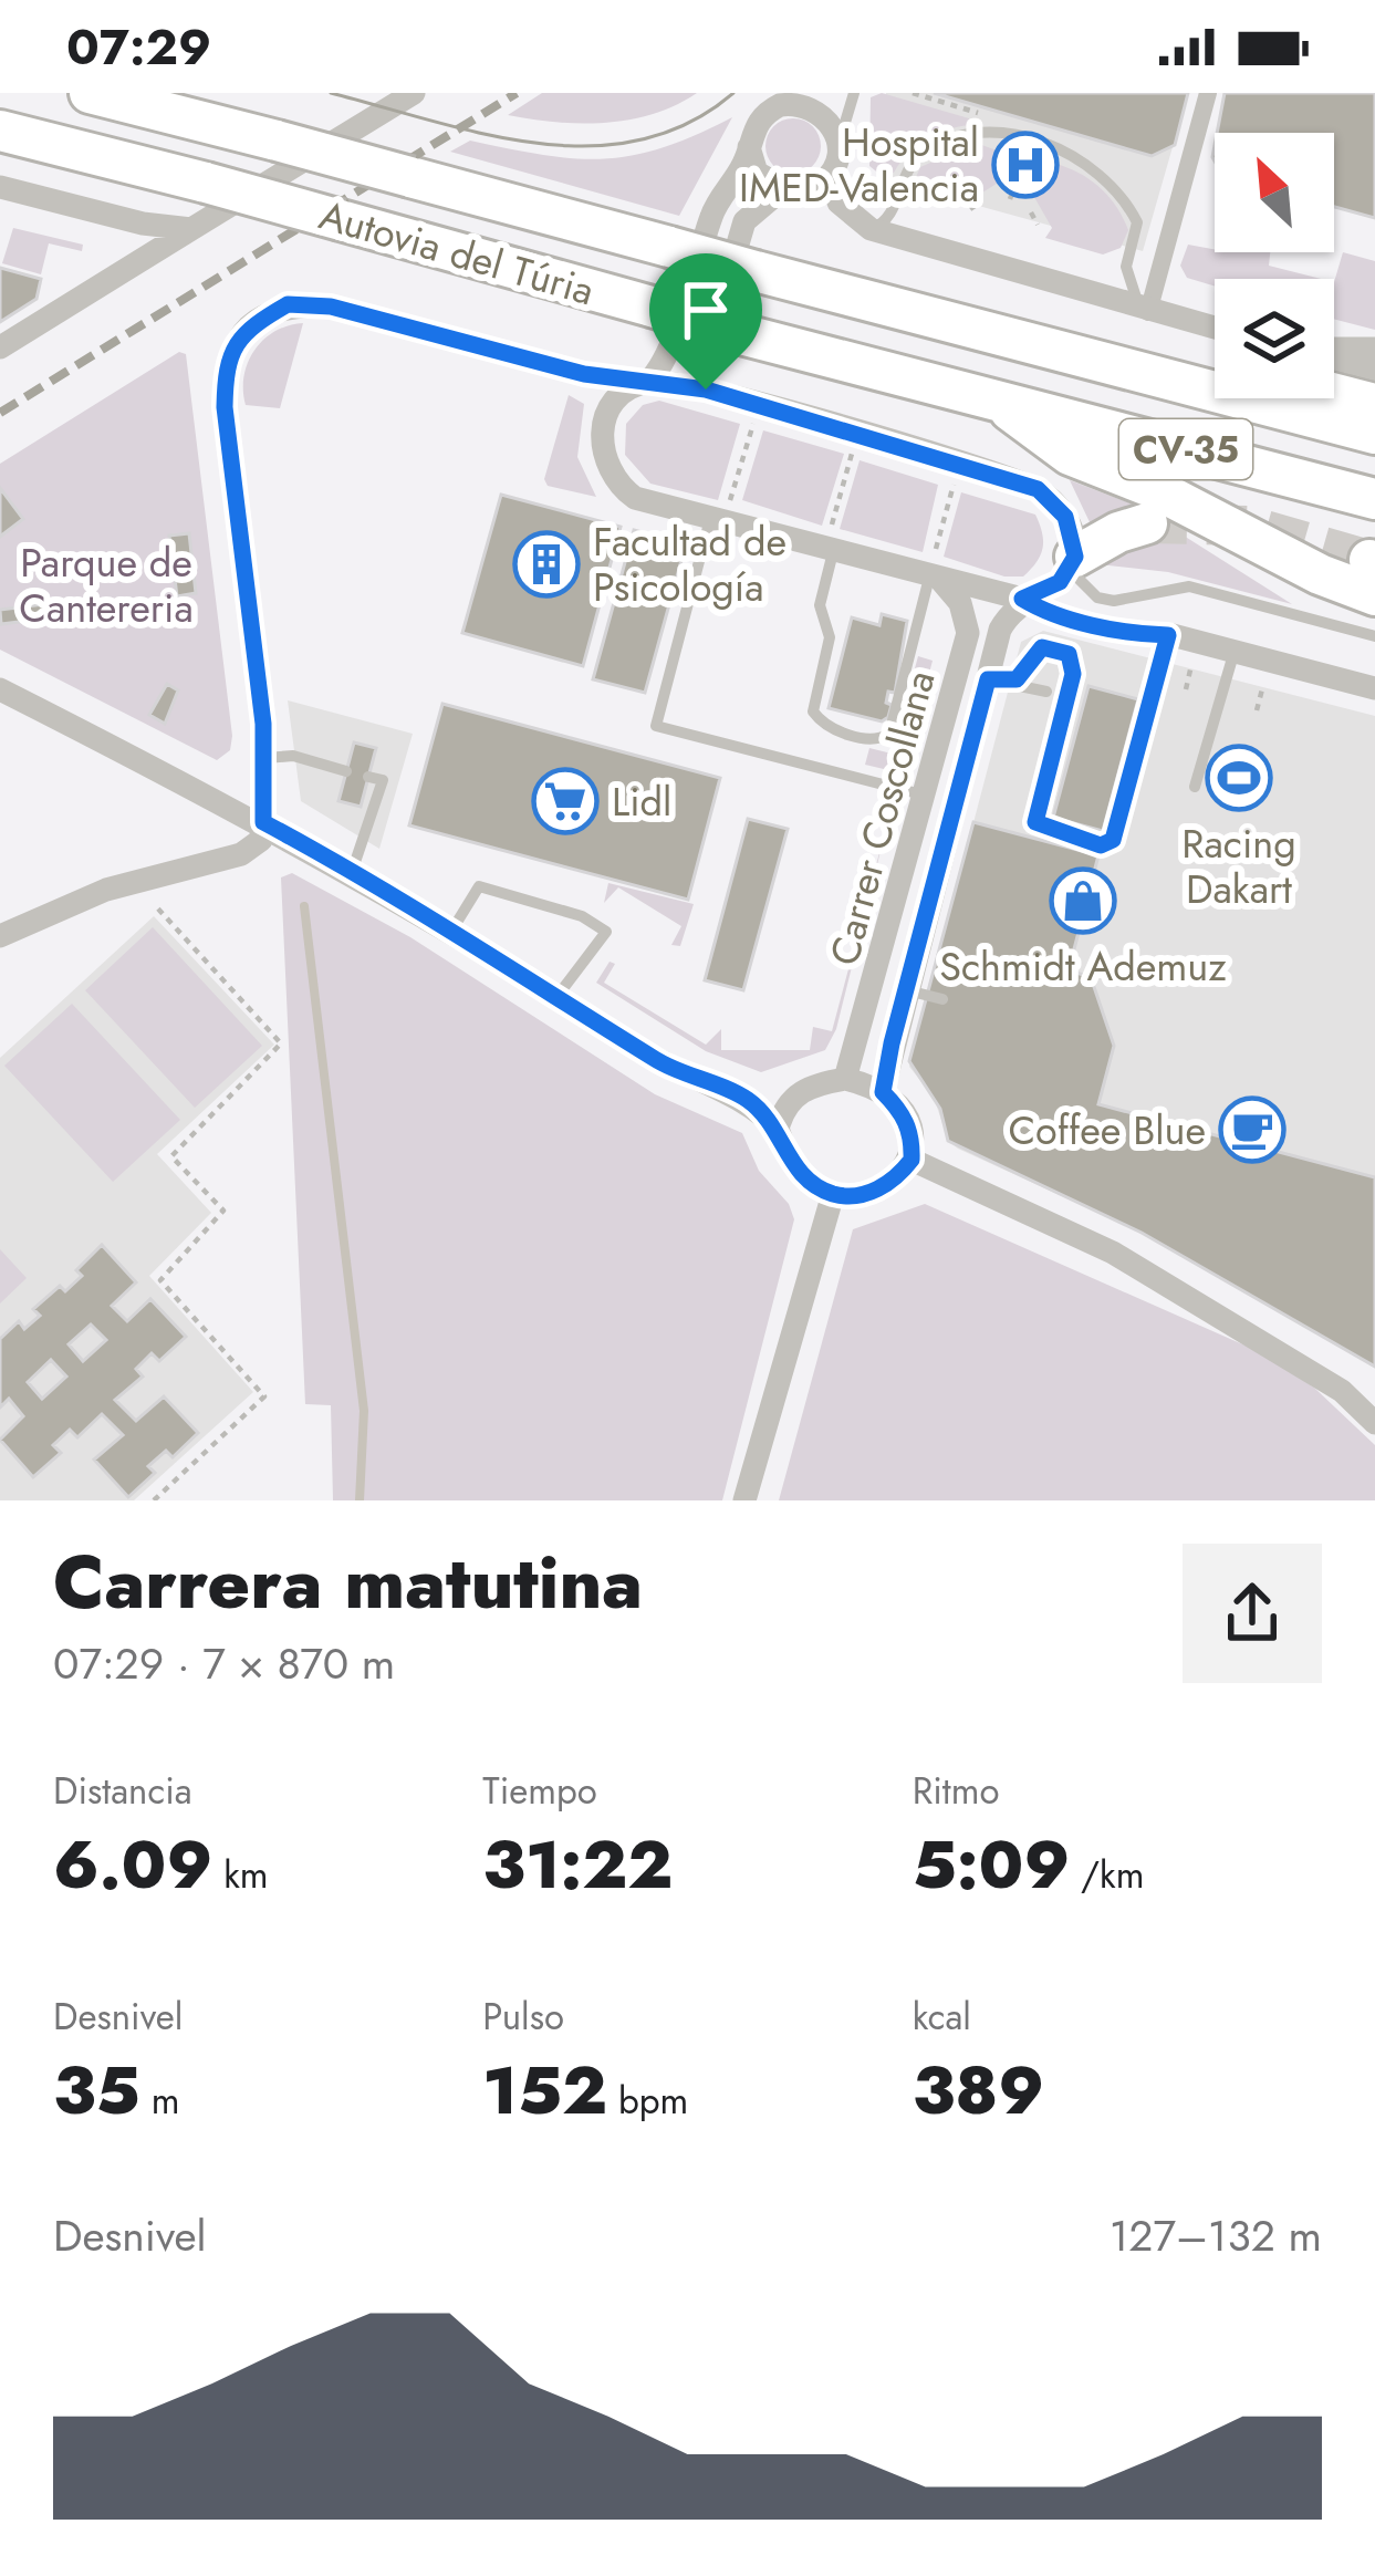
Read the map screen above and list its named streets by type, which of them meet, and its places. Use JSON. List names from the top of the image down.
{
  "streets": {
    "highway": ["Autovia del Túria", "CV-35"],
    "street": ["Carrer Coscollana"]
  },
  "parks": ["Parque de Cantereria"],
  "places": {
    "hospital": ["Hospital IMED-Valencia"],
    "building": ["Facultad de Psicología"],
    "sports": ["Racing Dakart"],
    "supermarket": ["Lidl"],
    "shop": ["Schmidt Ademuz"],
    "cafe": ["Coffee Blue"]
  },
  "north": "top left",
  "page": {
    "status": "07:29",
    "heading": ["Carrera matutina", "07:29 · 7 × 870 m"],
    "stats": [
      ["Distancia", "6.09 km"],
      ["Tiempo", "31:22"],
      ["Ritmo", "5:09 /km"],
      ["Desnivel", "35 m"],
      ["Pulso", "152 bpm"],
      ["kcal", "389"]
    ],
    "chart": ["Desnivel", "127–132 m"]
  }
}
